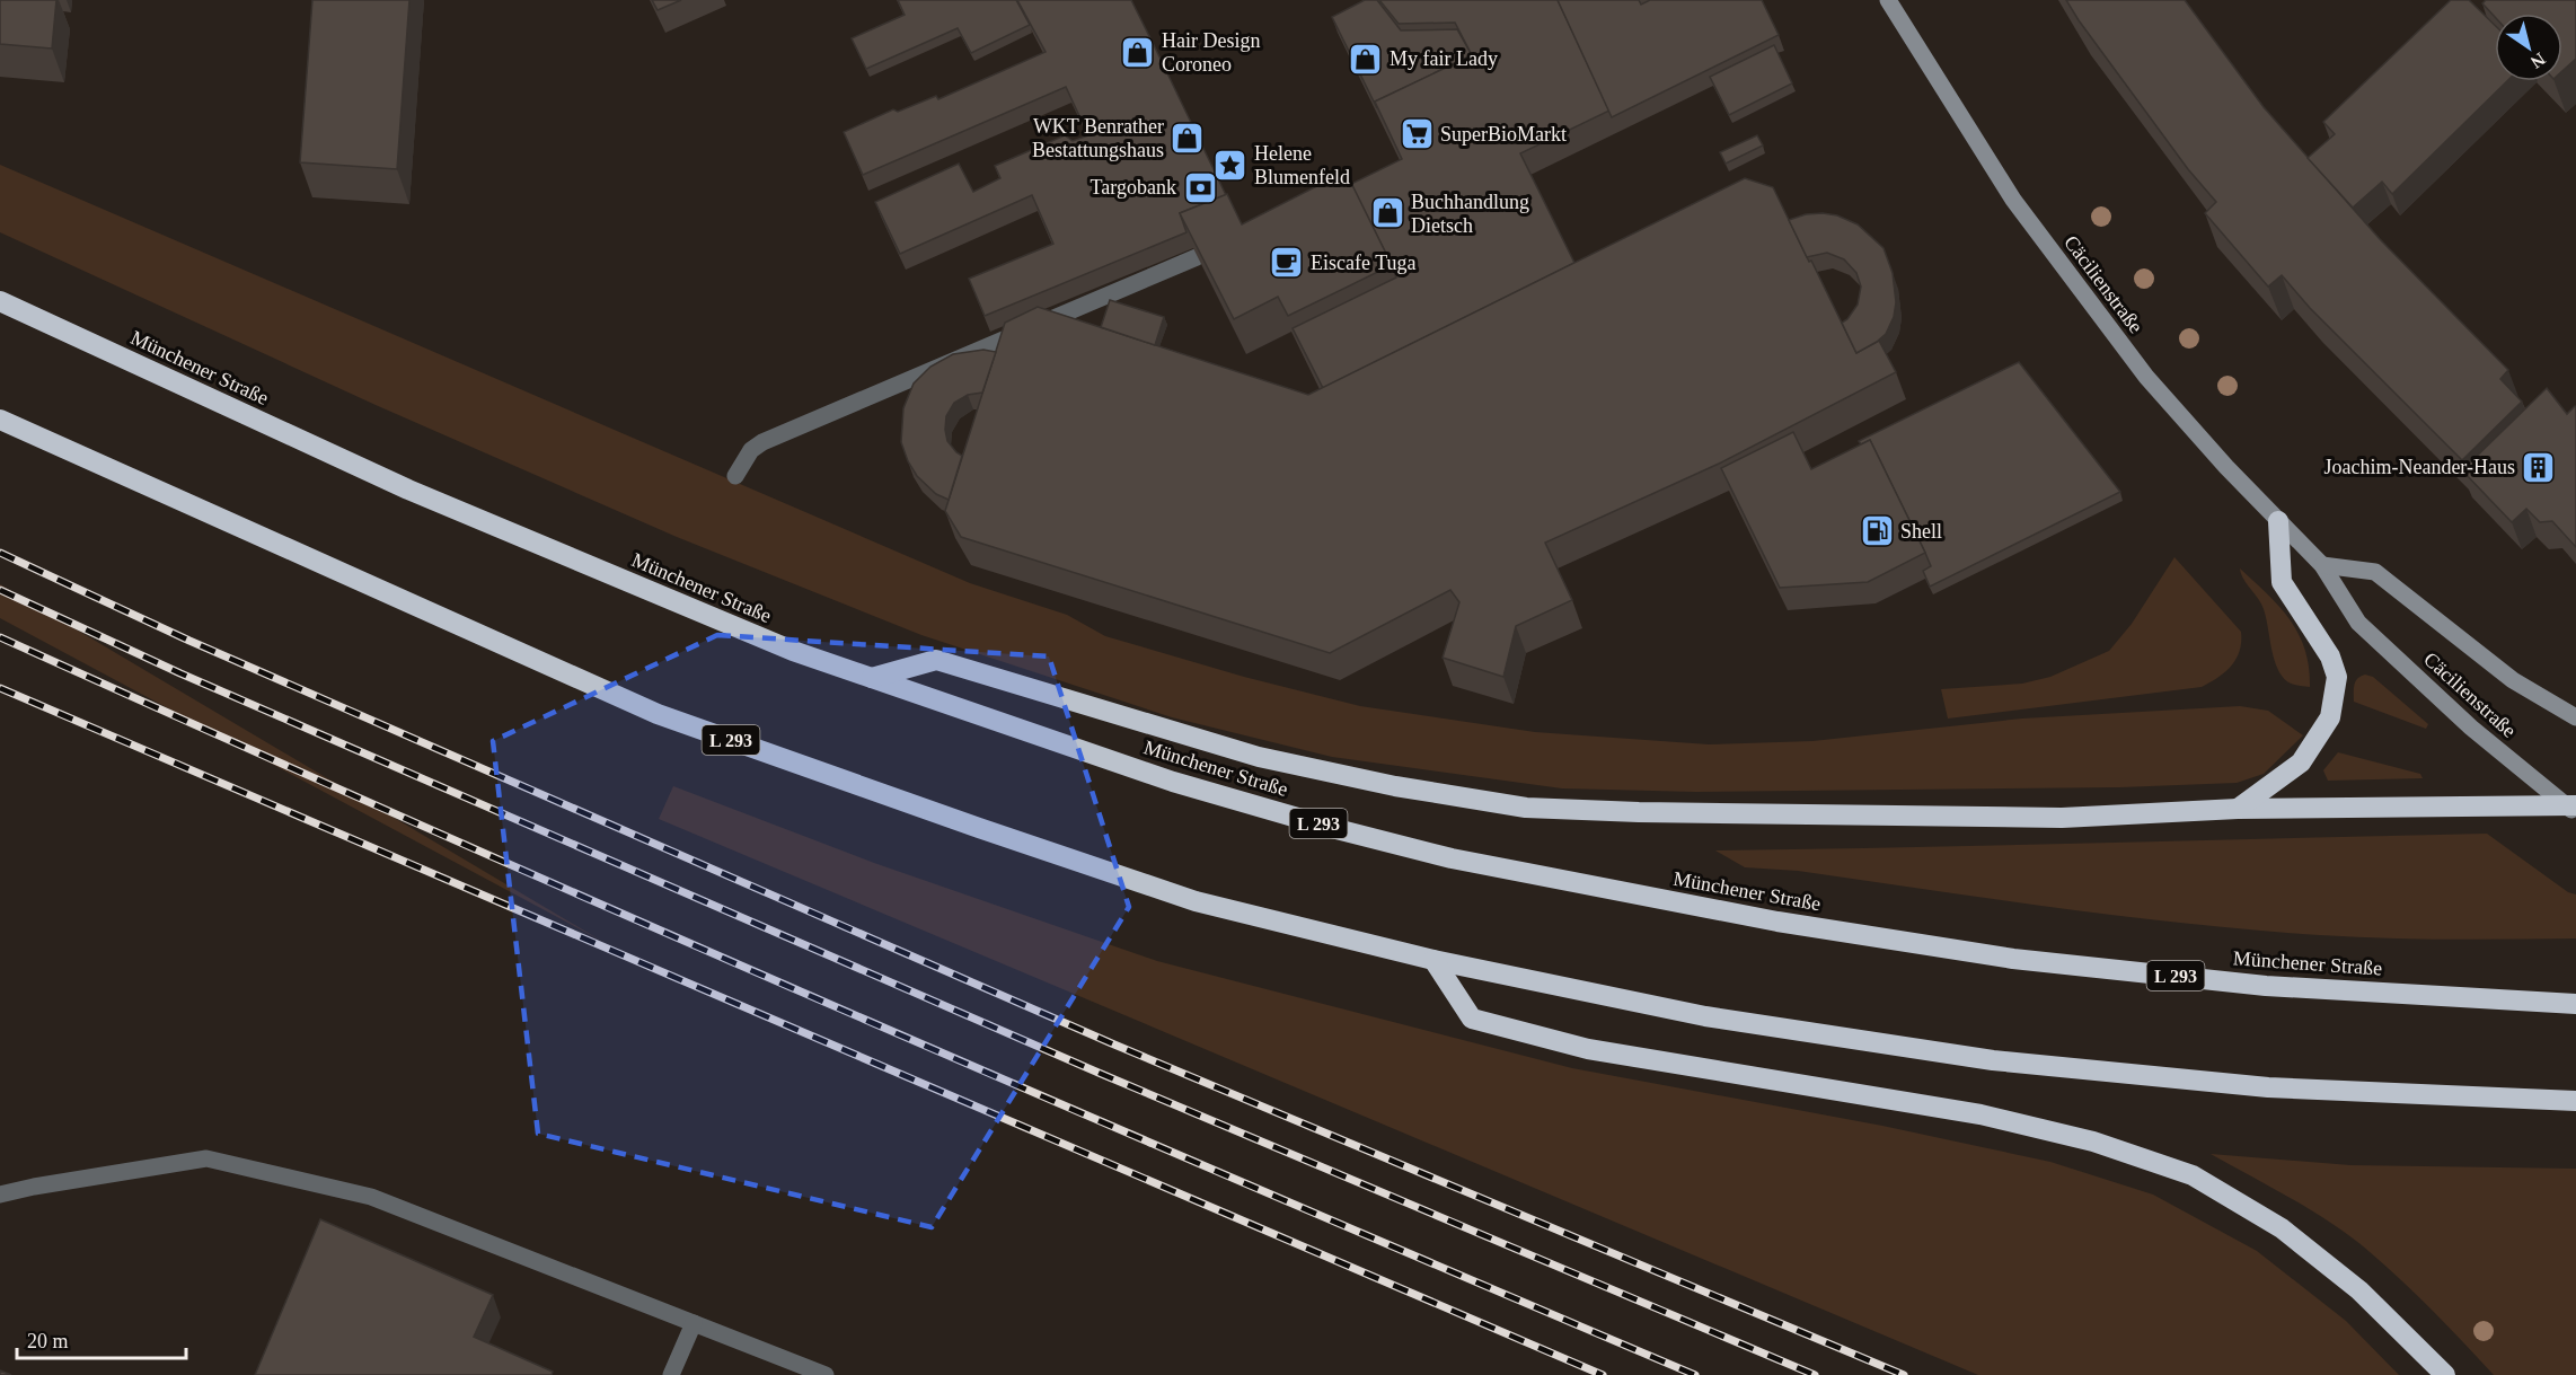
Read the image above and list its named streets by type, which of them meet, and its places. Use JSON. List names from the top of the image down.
{
  "streets": {
    "highway": ["Münchener Straße", "L 293"],
    "street": ["Cäcilienstraße"]
  },
  "places": {
    "shop": [
      "Hair Design Coroneo",
      "My fair Lady",
      "WKT Benrather Bestattungshaus",
      "Buchhandlung Dietsch"
    ],
    "supermarket": ["SuperBioMarkt"],
    "place": ["Helene Blumenfeld"],
    "bank": ["Targobank"],
    "cafe": ["Eiscafe Tuga"],
    "building": ["Joachim-Neander-Haus"],
    "fuel station": ["Shell"]
  },
  "scale_bar": "20 m",
  "north": "bottom right"
}
